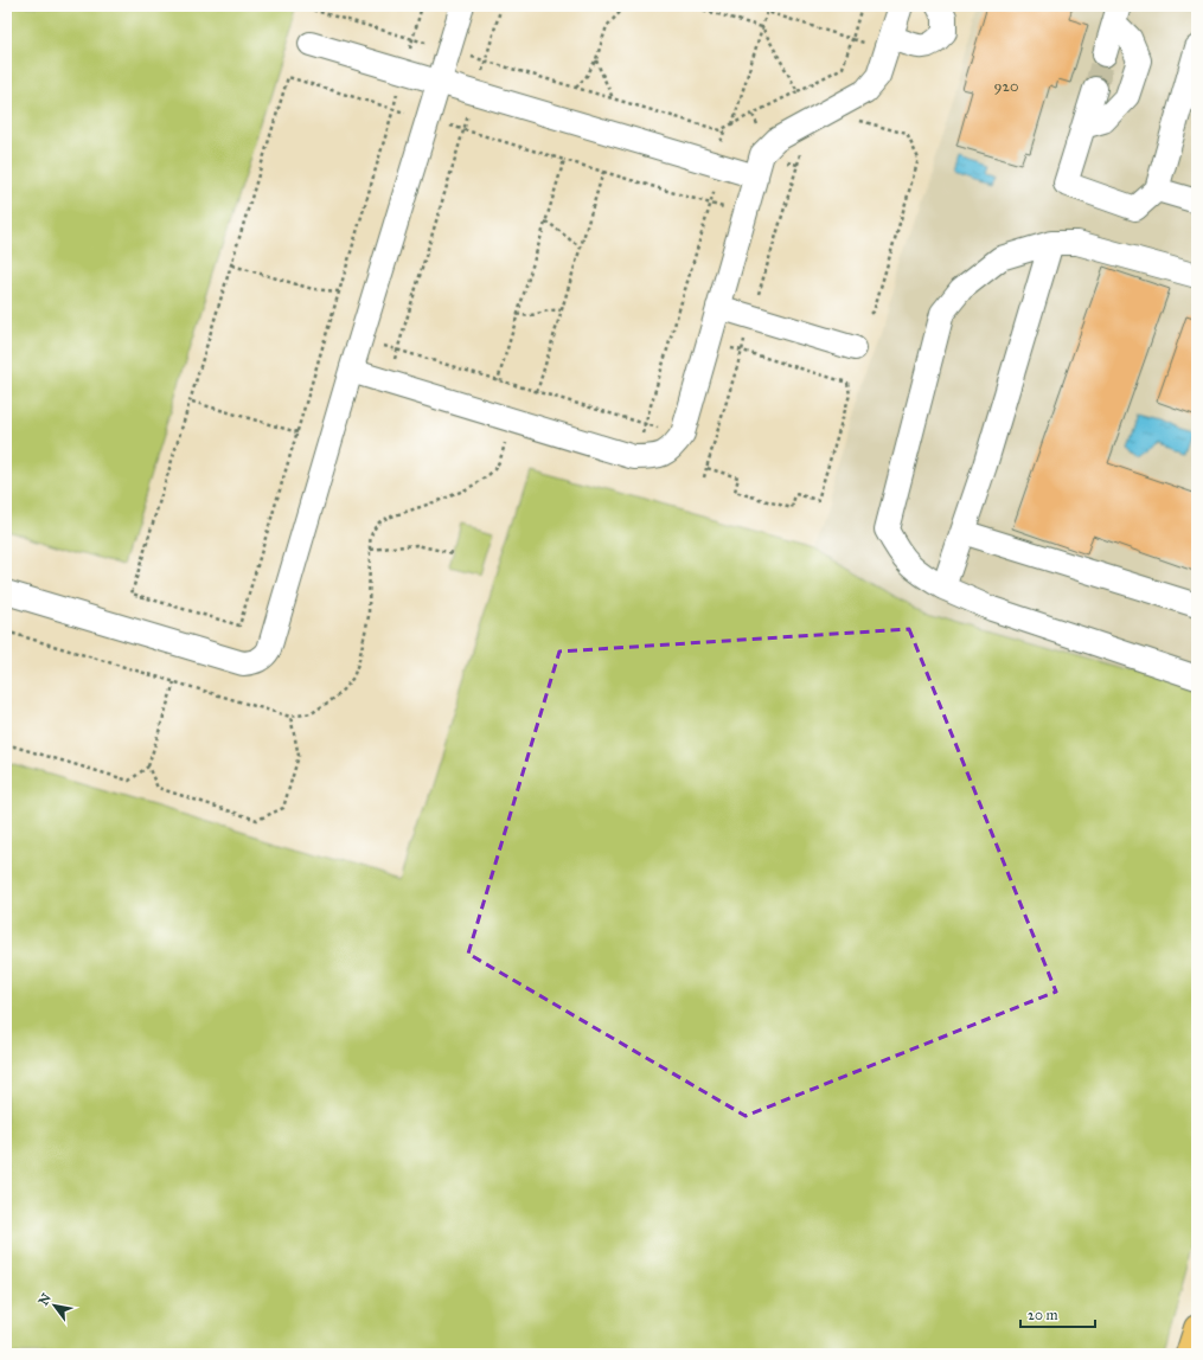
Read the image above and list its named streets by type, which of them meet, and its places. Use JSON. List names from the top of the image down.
{
  "house_numbers": ["920"],
  "scale_bar": "20 m",
  "north": "top left"
}
